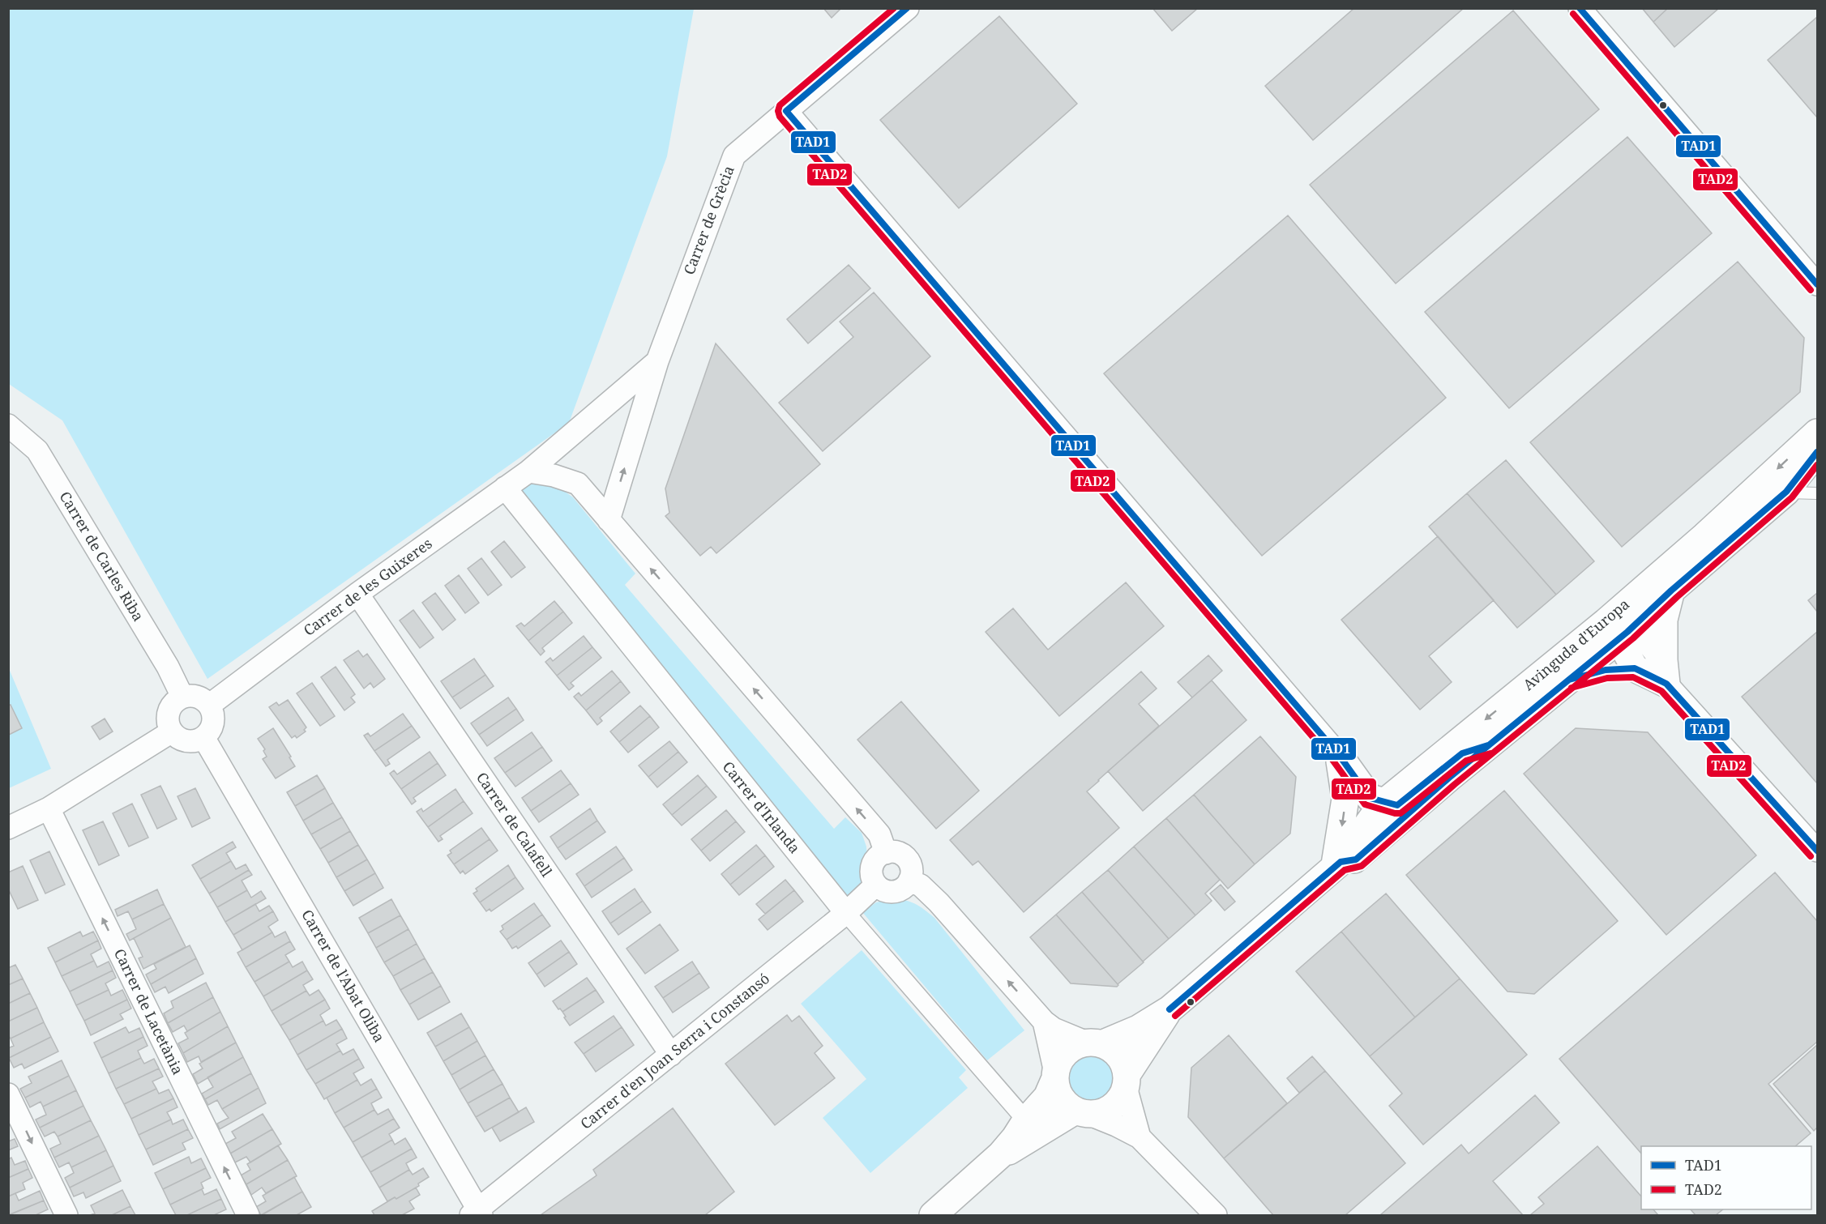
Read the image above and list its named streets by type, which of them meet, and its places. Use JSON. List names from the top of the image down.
{
  "streets": {
    "street": [
      "Carrer de Grècia",
      "Carrer de Carles Riba",
      "Carrer de les Guixeres",
      "Avinguda d'Europa",
      "Carrer d'Irlanda",
      "Carrer de Calafell",
      "Carrer de l'Abat Oliba",
      "Carrer de Lacetània",
      "Carrer d'en Joan Serra i Constansó"
    ]
  },
  "crossings": [
    ["Carrer de Grècia", "Carrer de les Guixeres"],
    ["Carrer de Carles Riba", "Carrer de les Guixeres"],
    ["Carrer de Carles Riba", "Carrer de l'Abat Oliba"],
    ["Carrer de les Guixeres", "Carrer d'Irlanda"],
    ["Carrer de les Guixeres", "Carrer de Calafell"],
    ["Carrer de les Guixeres", "Carrer de l'Abat Oliba"],
    ["Carrer d'Irlanda", "Carrer d'en Joan Serra i Constansó"],
    ["Carrer de Calafell", "Carrer d'en Joan Serra i Constansó"],
    ["Carrer de l'Abat Oliba", "Carrer d'en Joan Serra i Constansó"]
  ],
  "one_way": ["Carrer de Lacetània"],
  "lines": ["transit line TAD1", "transit line TAD2"],
  "legend": ["TAD1", "TAD2"]
}
